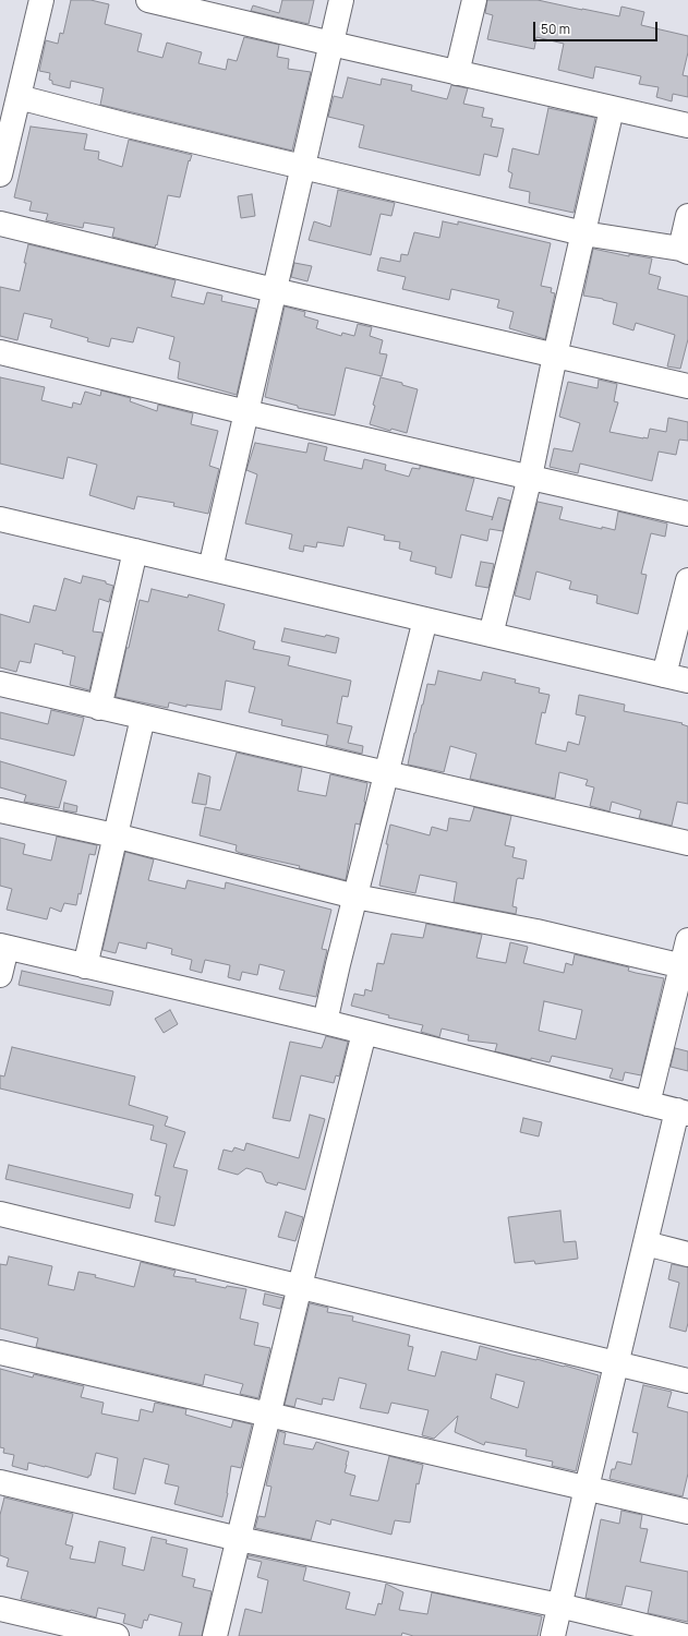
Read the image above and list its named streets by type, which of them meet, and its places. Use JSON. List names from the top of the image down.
{
  "scale_bar": "50 m"
}
